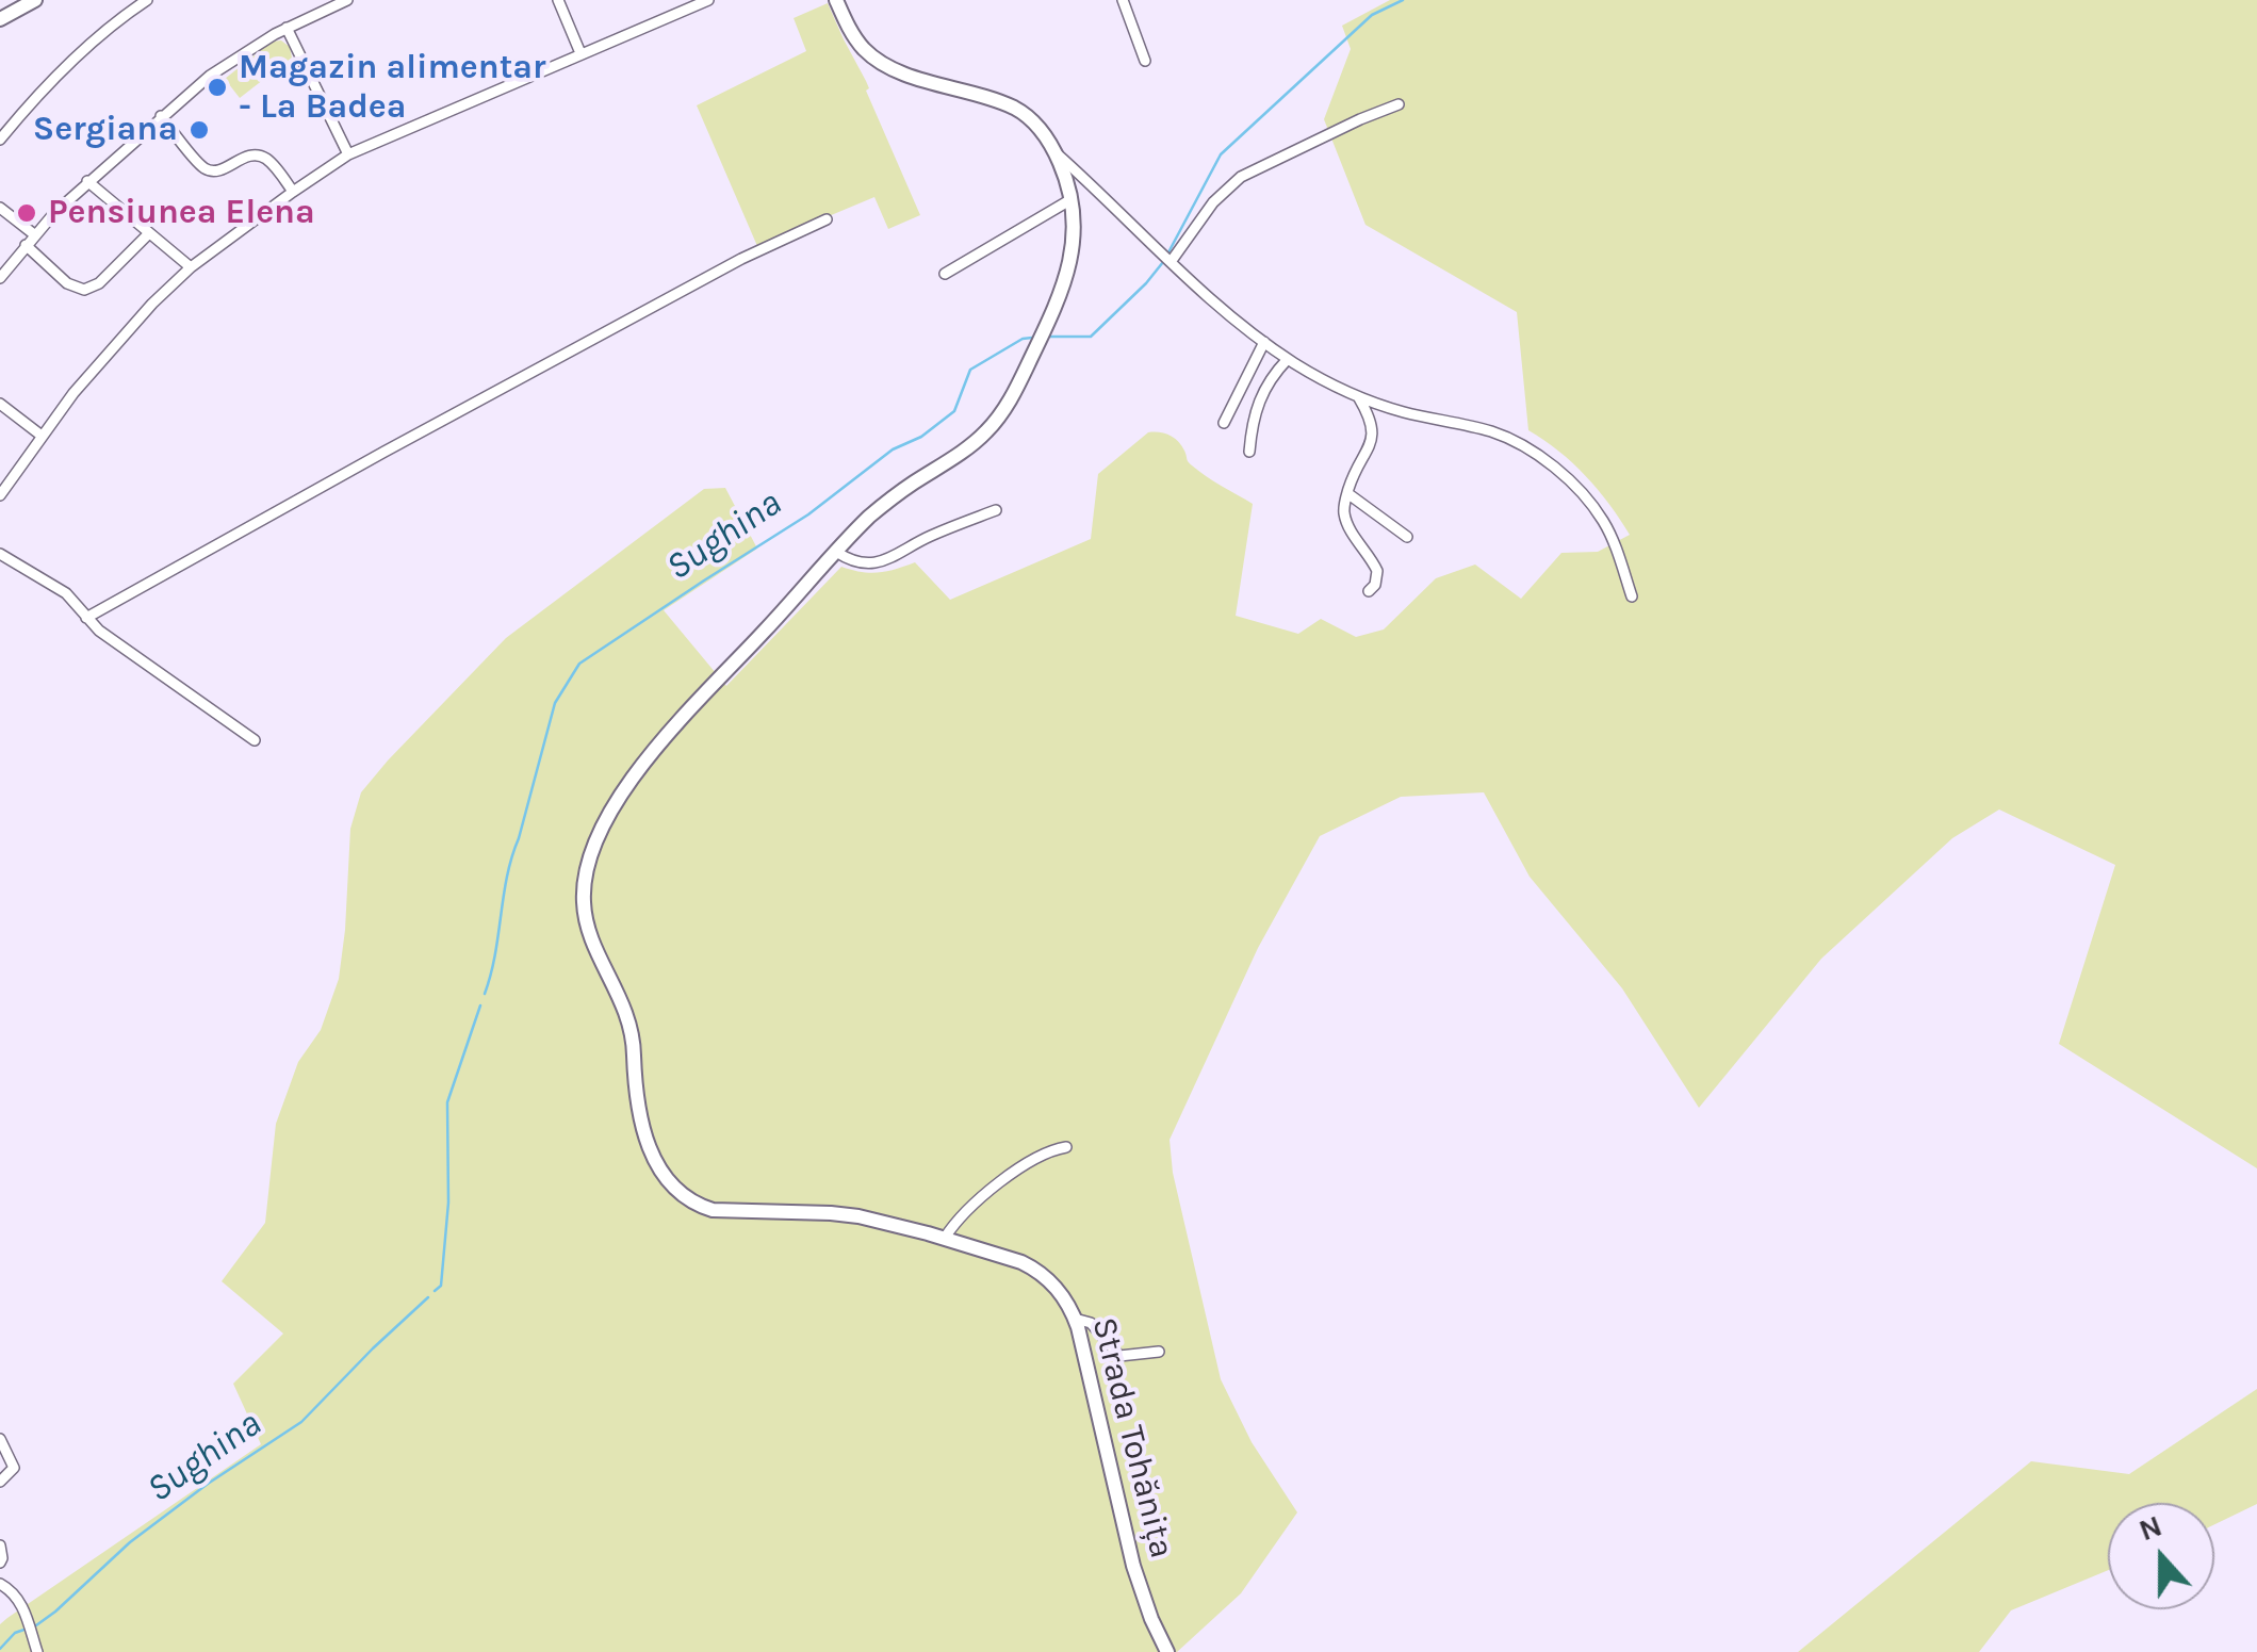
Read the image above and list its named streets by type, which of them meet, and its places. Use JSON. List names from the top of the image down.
{
  "streets": {
    "main road": ["Strada Tohănița"]
  },
  "water": ["Sughina"],
  "places": ["Magazin alimentar - La Badea", "Sergiana", "Pensiunea Elena"],
  "north": "top"
}
